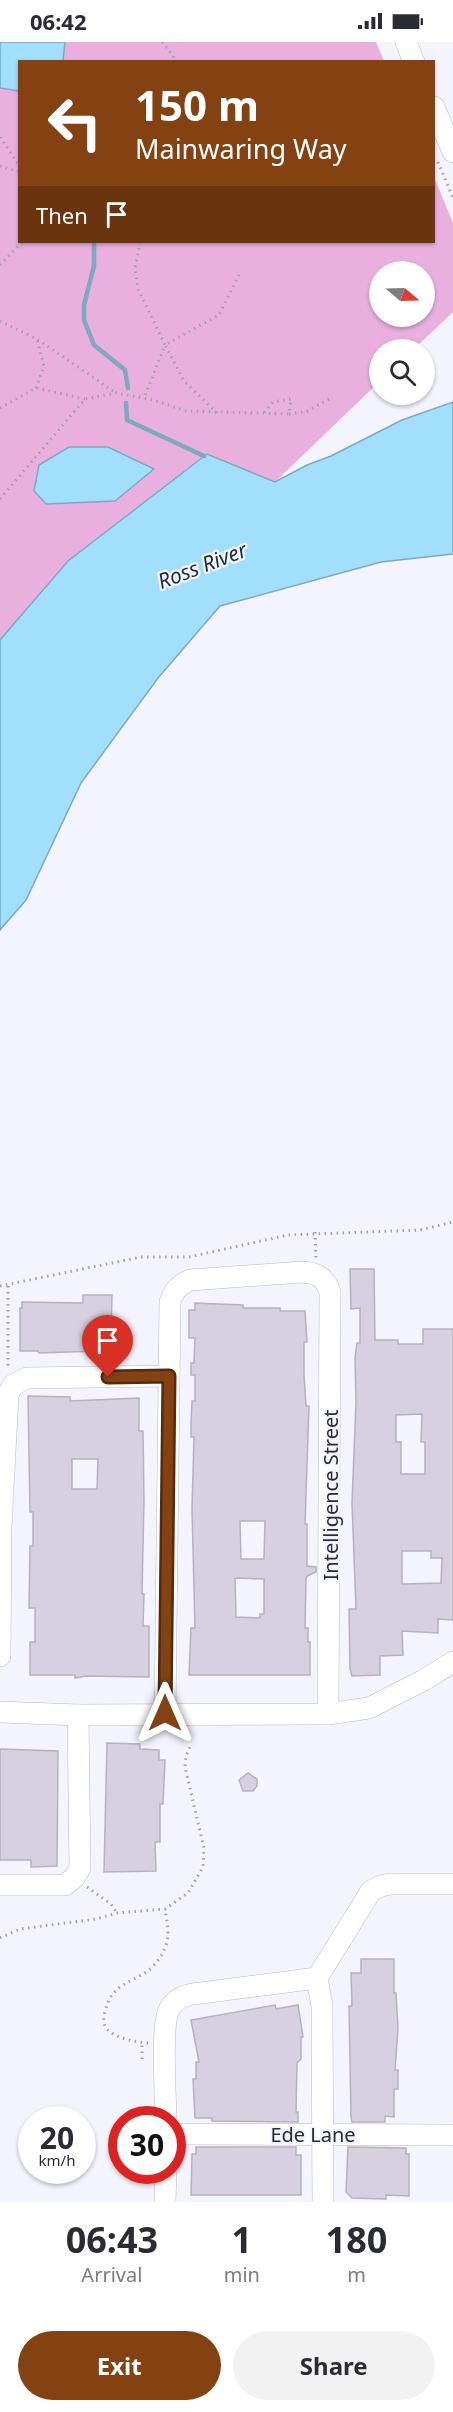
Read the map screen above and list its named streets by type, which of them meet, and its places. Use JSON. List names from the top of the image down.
{
  "streets": {
    "street": ["Intelligence Street", "Ede Lane"]
  },
  "water": ["Ross River"],
  "north": "right",
  "page": {
    "status": "06:42",
    "turn": ["150 m", "Mainwaring Way"],
    "then": "Then",
    "speed": "20 km/h",
    "limit": "30",
    "eta": [
      "06:43",
      "Arrival",
      "1",
      "min",
      "180",
      "m"
    ],
    "buttons": ["Exit", "Share"]
  }
}
